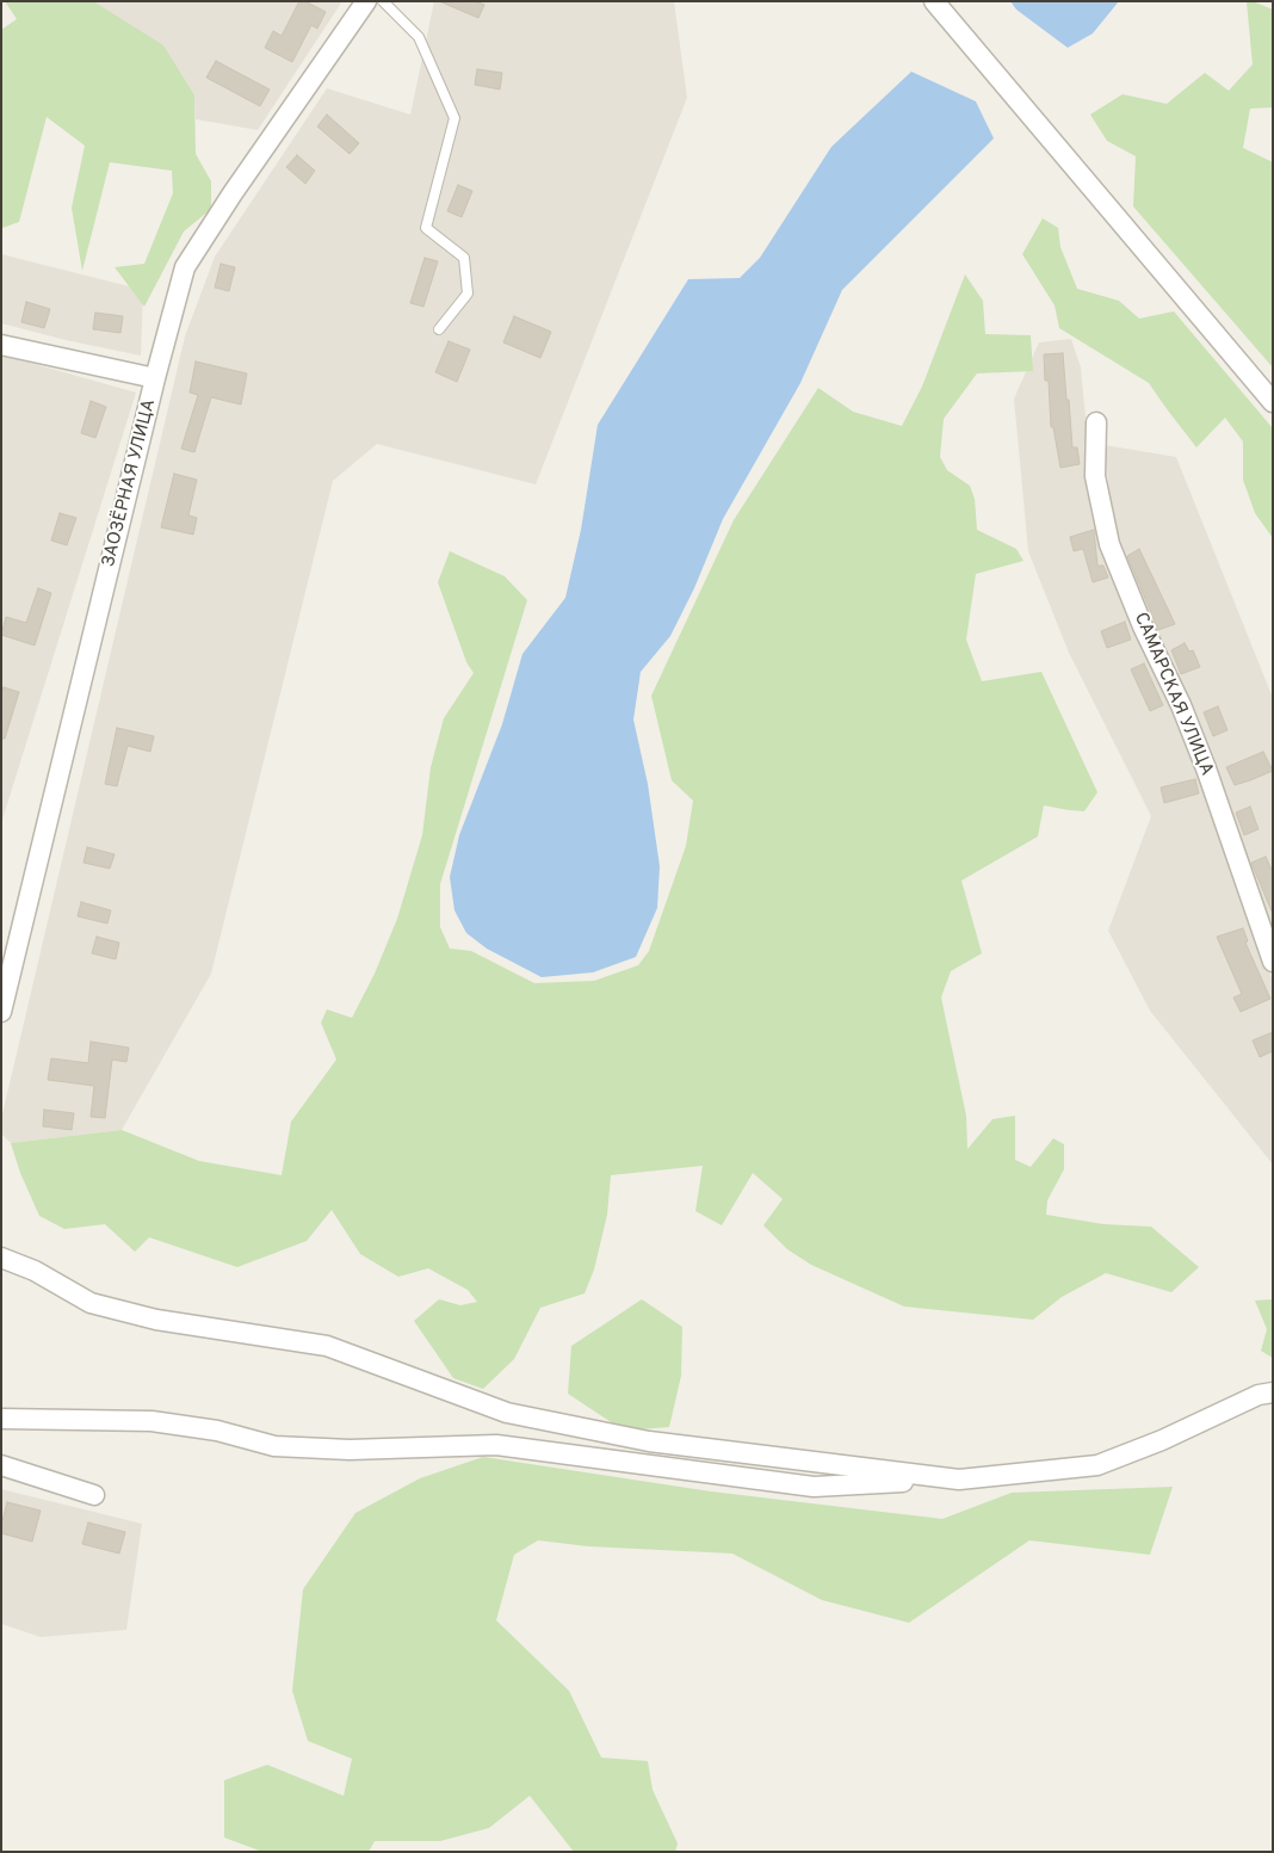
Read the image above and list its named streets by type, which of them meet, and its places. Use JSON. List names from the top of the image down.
{
  "streets": {
    "street": ["ЗАОЗЁРНАЯ УЛИЦА", "САМАРСКАЯ УЛИЦА"]
  }
}
